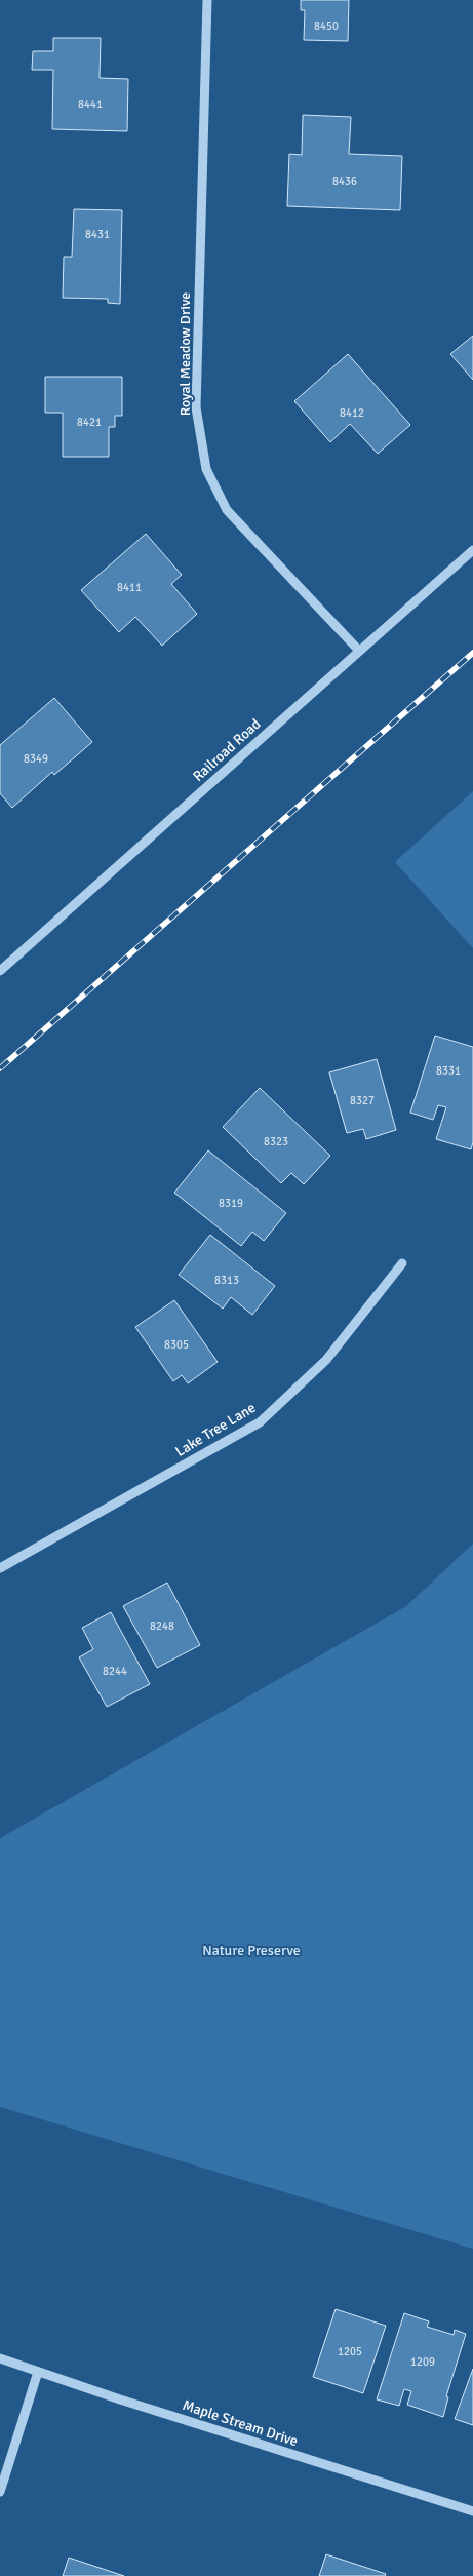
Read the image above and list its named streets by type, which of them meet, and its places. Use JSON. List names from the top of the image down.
{
  "streets": {
    "street": [
      "Royal Meadow Drive",
      "Railroad Road",
      "Lake Tree Lane",
      "Maple Stream Drive"
    ]
  },
  "crossings": [
    ["Royal Meadow Drive", "Railroad Road"]
  ],
  "parks": ["Nature Preserve"],
  "house_numbers": [
    "8450",
    "8441",
    "8436",
    "8431",
    "8412",
    "8421",
    "8411",
    "8349",
    "8331",
    "8327",
    "8323",
    "8319",
    "8313",
    "8305",
    "8248",
    "8244",
    "1205",
    "1209"
  ]
}
